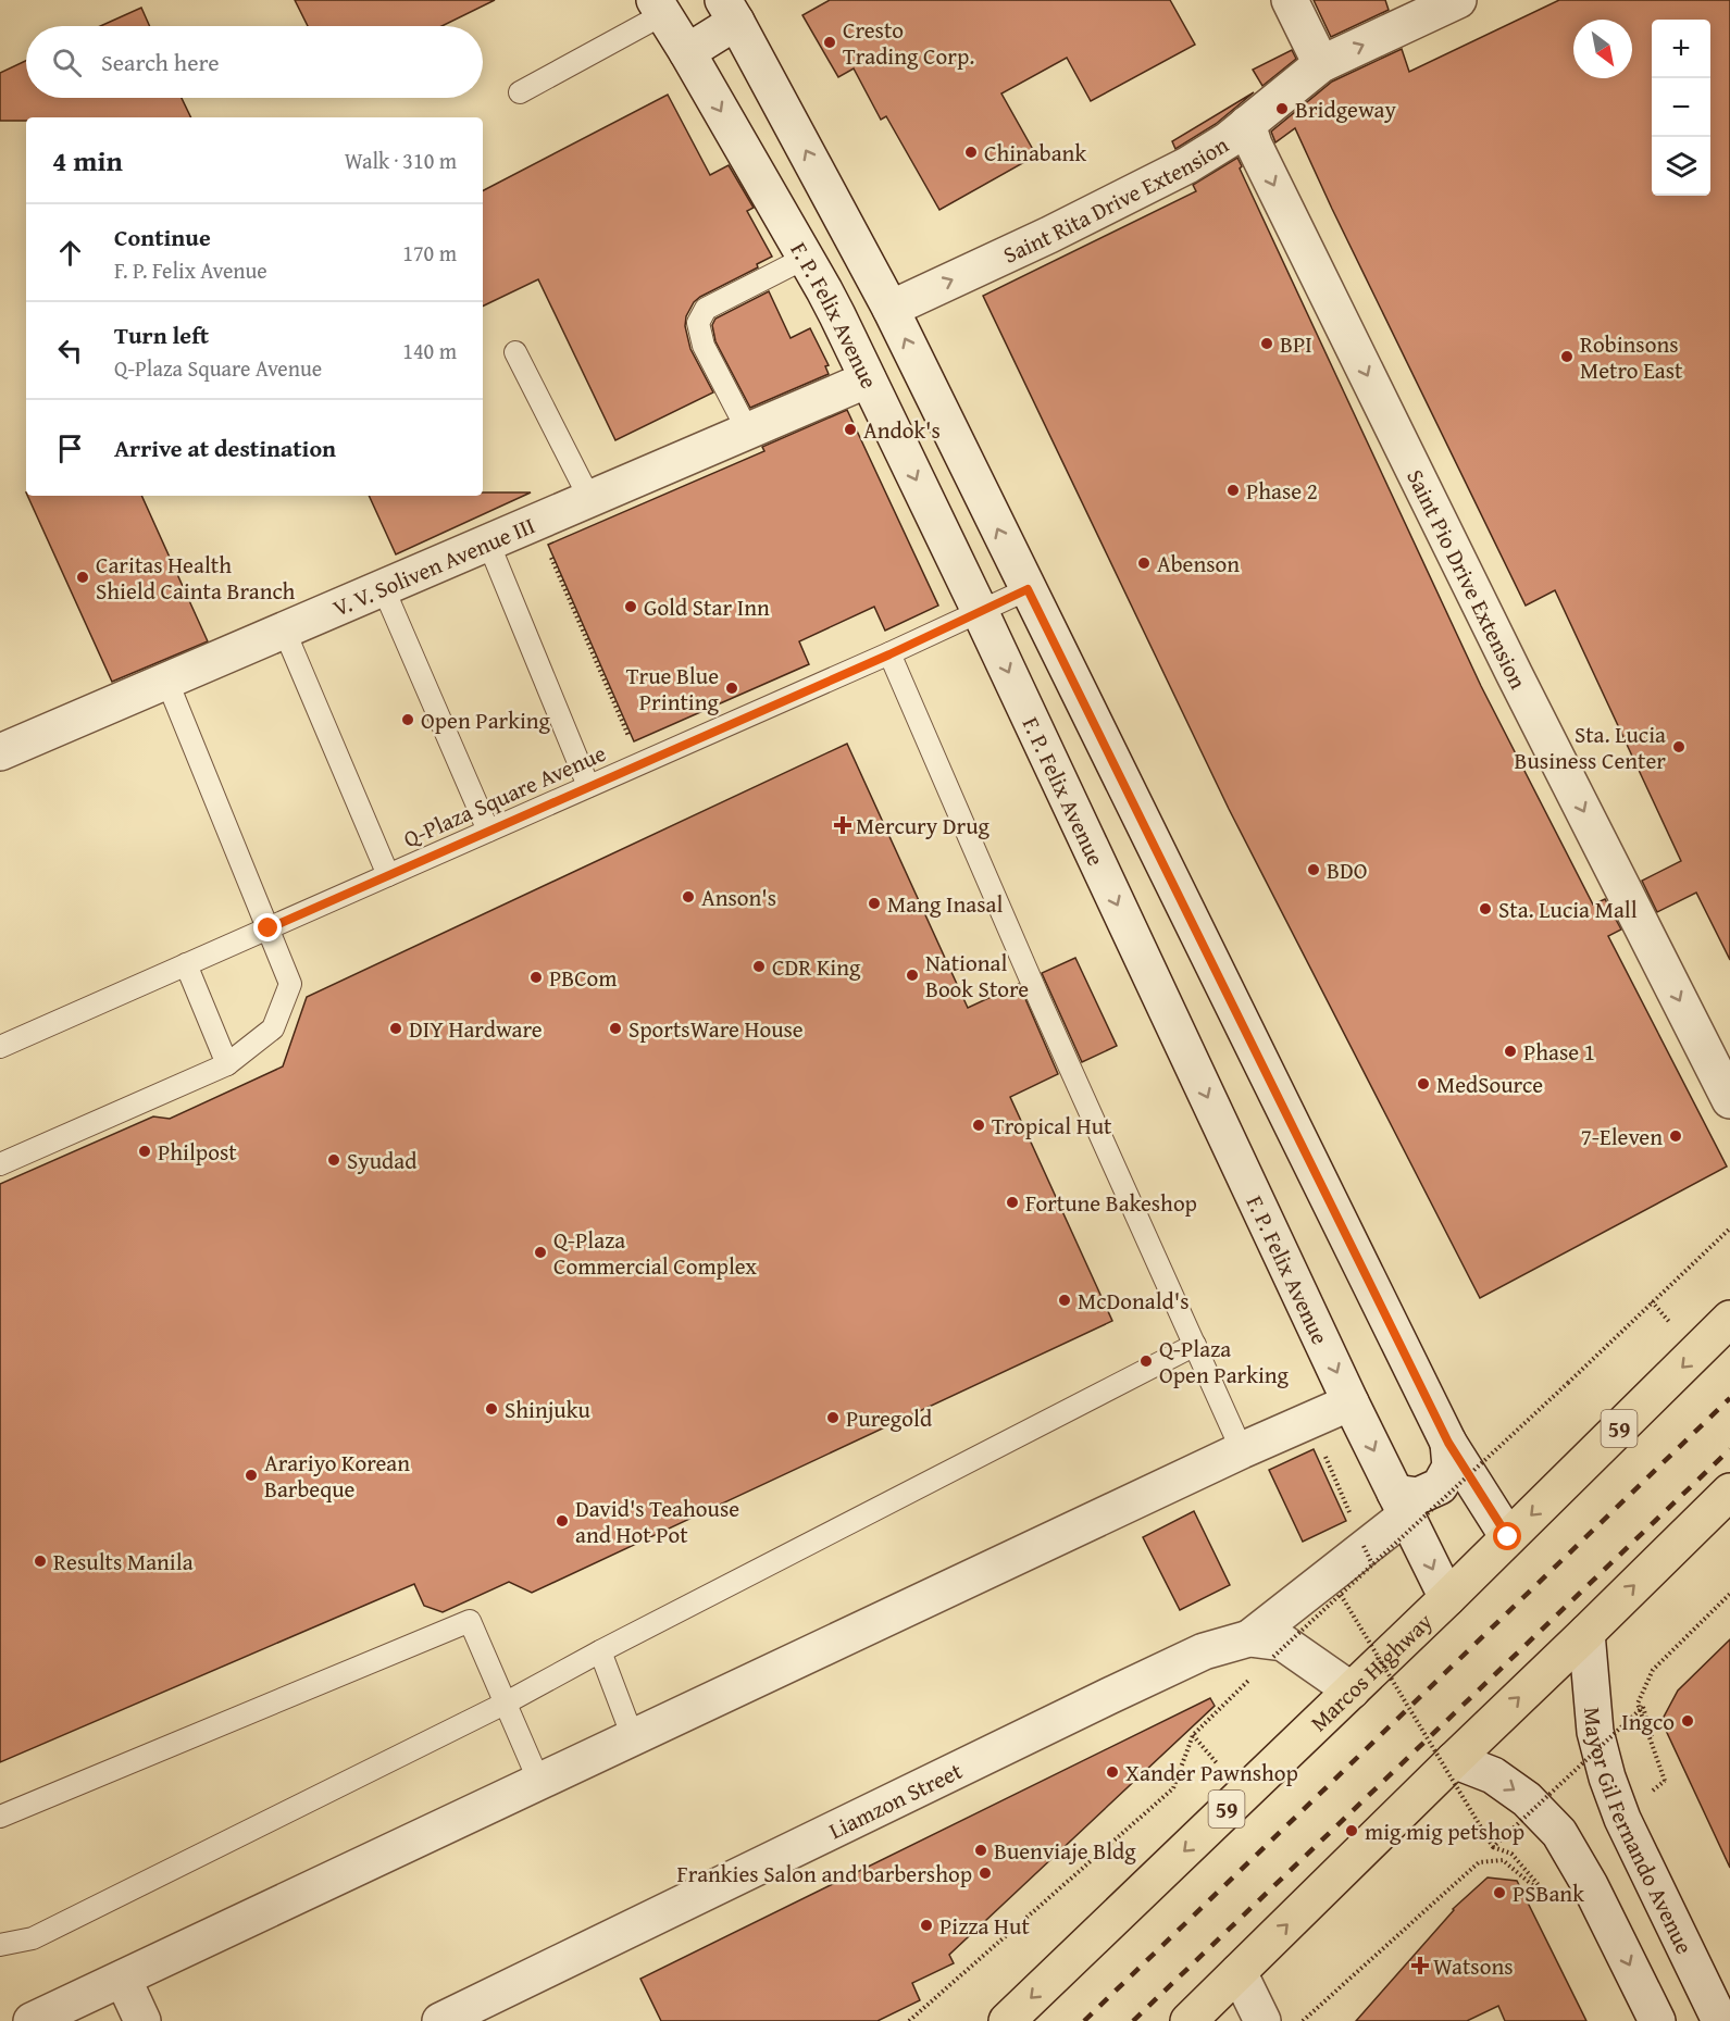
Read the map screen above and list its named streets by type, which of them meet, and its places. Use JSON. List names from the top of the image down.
{
  "streets": {
    "main road": ["59", "Marcos Highway"],
    "street": [
      "Saint Rita Drive Extension",
      "F. P. Felix Avenue",
      "V. V. Soliven Avenue III",
      "Saint Pio Drive Extension",
      "Liamzon Street",
      "Mayor Gil Fernando Avenue"
    ],
    "lane": ["Q-Plaza Square Avenue"]
  },
  "crossings": [
    ["Saint Rita Drive Extension", "Saint Pio Drive Extension"],
    ["F. P. Felix Avenue", "V. V. Soliven Avenue III"],
    ["F. P. Felix Avenue", "Q-Plaza Square Avenue"],
    ["F. P. Felix Avenue", "Marcos Highway"],
    ["Marcos Highway", "Liamzon Street"]
  ],
  "one_way": ["Saint Rita Drive Extension", "Saint Pio Drive Extension"],
  "places": {
    "other": [
      "Cresto Trading Corp.",
      "Bridgeway",
      "Chinabank",
      "BPI",
      "Robinsons Metro East",
      "Andok's",
      "Phase 2",
      "Abenson",
      "Caritas Health Shield Cainta Branch",
      "Gold Star Inn",
      "True Blue Printing",
      "Open Parking",
      "Sta. Lucia Business Center",
      "BDO",
      "Anson's",
      "Mang Inasal",
      "Sta. Lucia Mall",
      "CDR King",
      "National Book Store",
      "PBCom",
      "DIY Hardware",
      "SportsWare House",
      "Phase 1",
      "MedSource",
      "Tropical Hut",
      "7-Eleven",
      "Philpost",
      "Syudad",
      "Fortune Bakeshop",
      "Q-Plaza Commercial Complex",
      "McDonald's",
      "Q-Plaza Open Parking",
      "Shinjuku",
      "Puregold",
      "Arariyo Korean Barbeque",
      "David's Teahouse and Hot Pot",
      "Results Manila",
      "Ingco",
      "Xander Pawnshop",
      "mig mig petshop",
      "Buenviaje Bldg",
      "Frankies Salon and barbershop",
      "PSBank",
      "Pizza Hut"
    ],
    "health": ["Mercury Drug", "Watsons"]
  },
  "north": "bottom right",
  "page": {
    "map_buttons": ["+", "−"],
    "search": "Search here",
    "heading": ["4 min", "Walk · 310 m"],
    "list": [
      ["Continue", "F. P. Felix Avenue", "170 m"],
      ["Turn left", "Q-Plaza Square Avenue", "140 m"],
      "Arrive at destination"
    ]
  }
}
